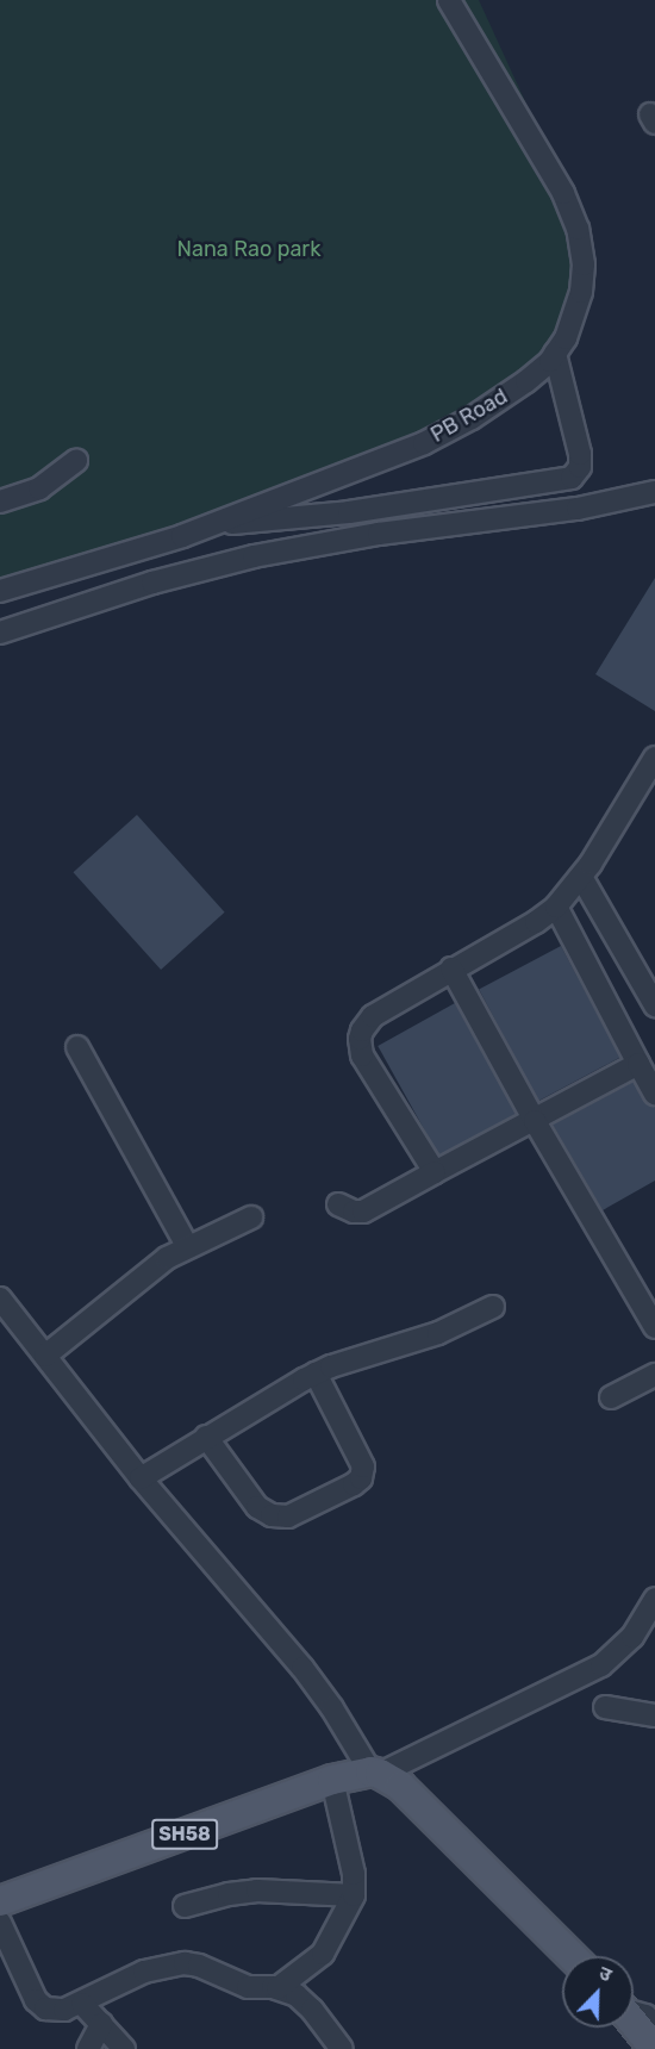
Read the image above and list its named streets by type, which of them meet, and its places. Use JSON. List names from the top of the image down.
{
  "streets": {
    "main road": ["SH58"],
    "street": ["PB Road"]
  },
  "parks": ["Nana Rao park"],
  "north": "top right"
}
